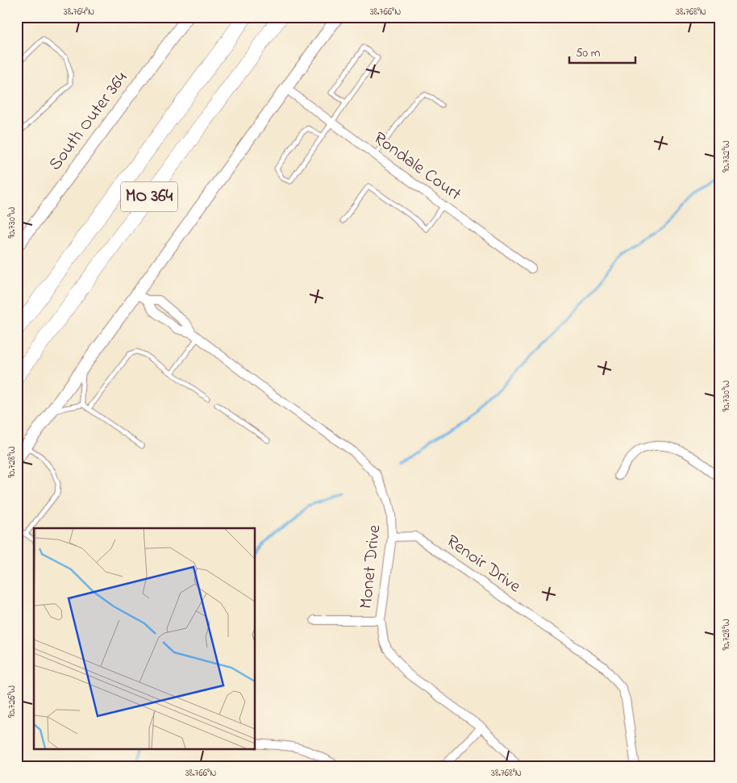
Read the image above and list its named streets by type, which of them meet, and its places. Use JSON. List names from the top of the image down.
{
  "streets": {
    "highway": ["MO 364"],
    "main road": ["South Outer 364"],
    "street": ["Rondale Court", "Renoir Drive", "Monet Drive"]
  },
  "crossings": [
    ["Renoir Drive", "Monet Drive"]
  ],
  "scale_bar": "50 m",
  "coordinates": [
    "38.764°N",
    "38.766°N",
    "38.768°N",
    "90.732°W",
    "90.730°W",
    "90.728°W",
    "90.726°W"
  ]
}
